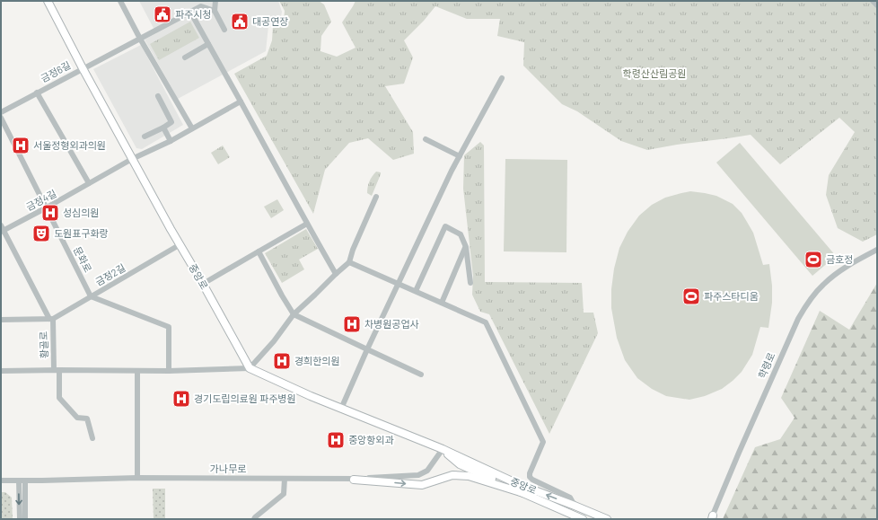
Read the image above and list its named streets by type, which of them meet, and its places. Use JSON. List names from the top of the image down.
{
  "streets": {
    "main road": ["중앙로"],
    "street": [
      "금정6길",
      "금정4길",
      "문화로",
      "금정2길",
      "황골로",
      "학령로",
      "가나무로"
    ]
  },
  "crossings": [
    ["금정6길", "금정4길"],
    ["금정6길", "중앙로"],
    ["금정4길", "문화로"],
    ["금정4길", "중앙로"],
    ["문화로", "금정2길"],
    ["금정2길", "중앙로"],
    ["금정2길", "황골로"],
    ["중앙로", "가나무로"]
  ],
  "parks": ["학령산산림공원"],
  "places": {
    "public building": ["파주시청", "대공연장"],
    "hospital": [
      "서울정형외과의원",
      "성심의원",
      "차병원공업사",
      "경희한의원",
      "경기도립의료원 파주병원",
      "중앙항외과"
    ],
    "theatre": ["도원표구화랑"],
    "sports": ["금호정", "파주스타디움"]
  }
}
